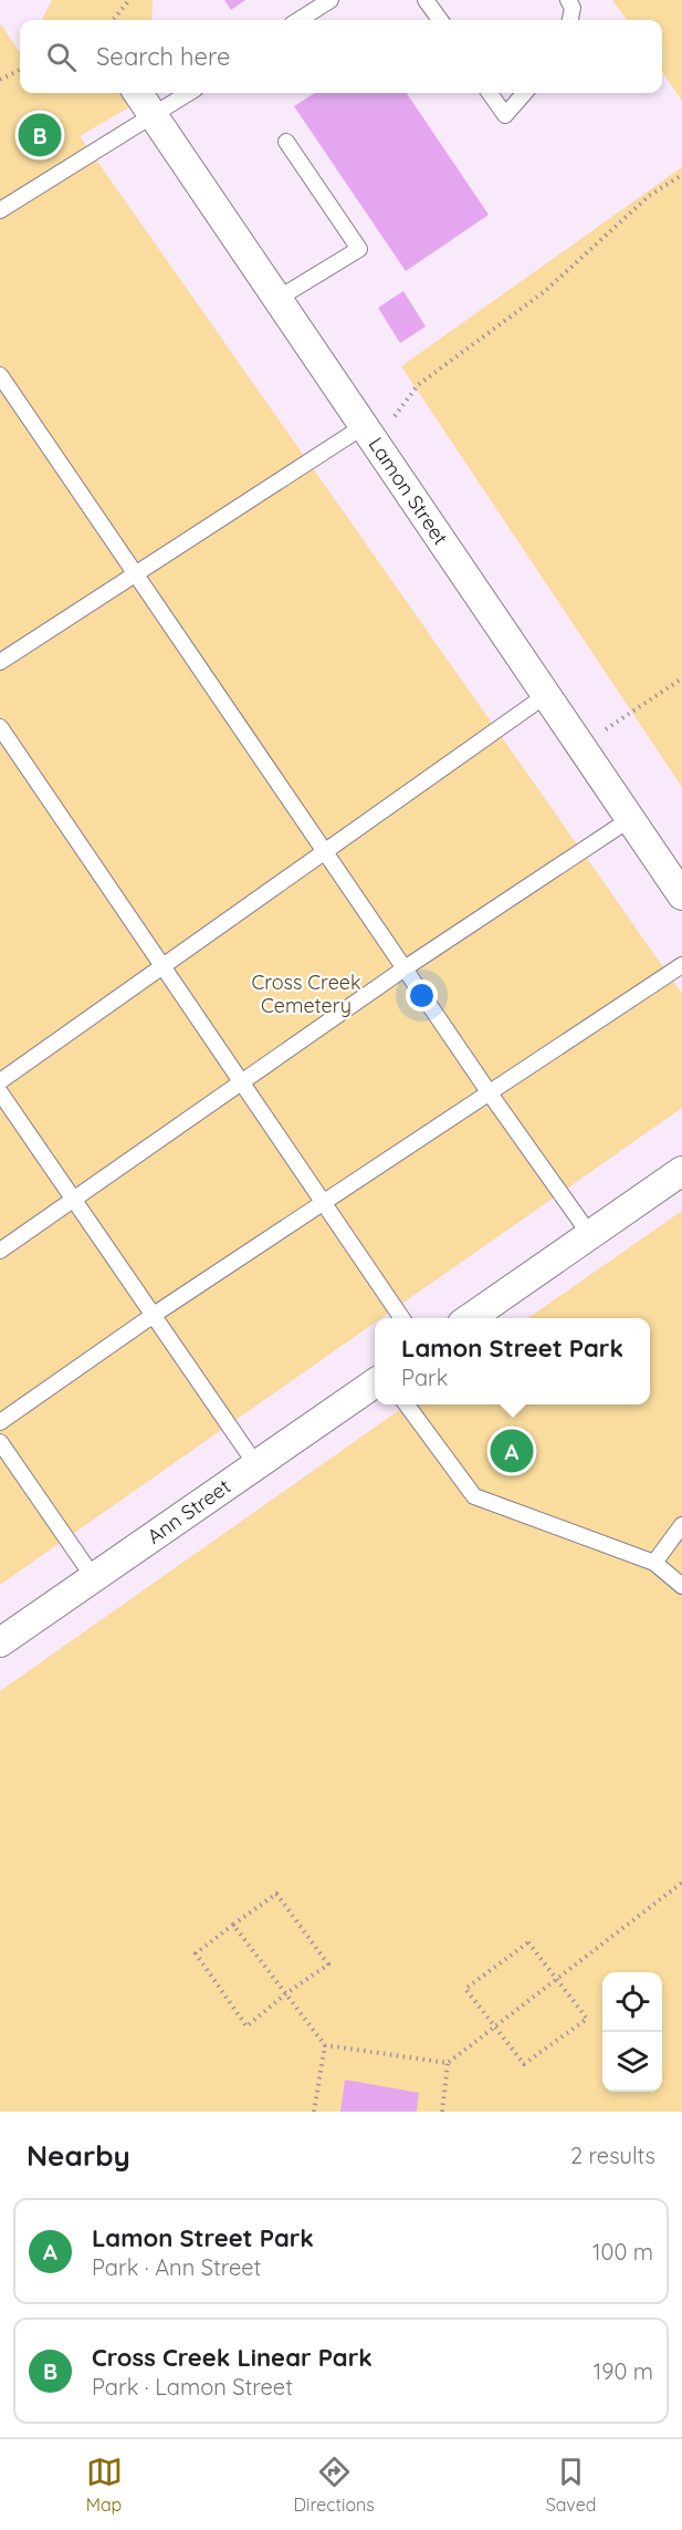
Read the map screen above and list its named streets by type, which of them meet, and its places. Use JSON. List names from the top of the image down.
{
  "streets": {
    "street": ["Lamon Street", "Ann Street"]
  },
  "parks": ["Cross Creek Cemetery"],
  "page": {
    "search": "Search here",
    "pins": ["B", "A"],
    "popup": ["Lamon Street Park", "Park"],
    "heading": ["Nearby", "2 results"],
    "list": [
      {
        "mark": "A",
        "name": "Lamon Street Park",
        "note": "Park · Ann Street",
        "value": "100 m"
      },
      {
        "mark": "B",
        "name": "Cross Creek Linear Park",
        "note": "Park · Lamon Street",
        "value": "190 m"
      }
    ],
    "nav": ["Map", "Directions", "Saved"]
  }
}
